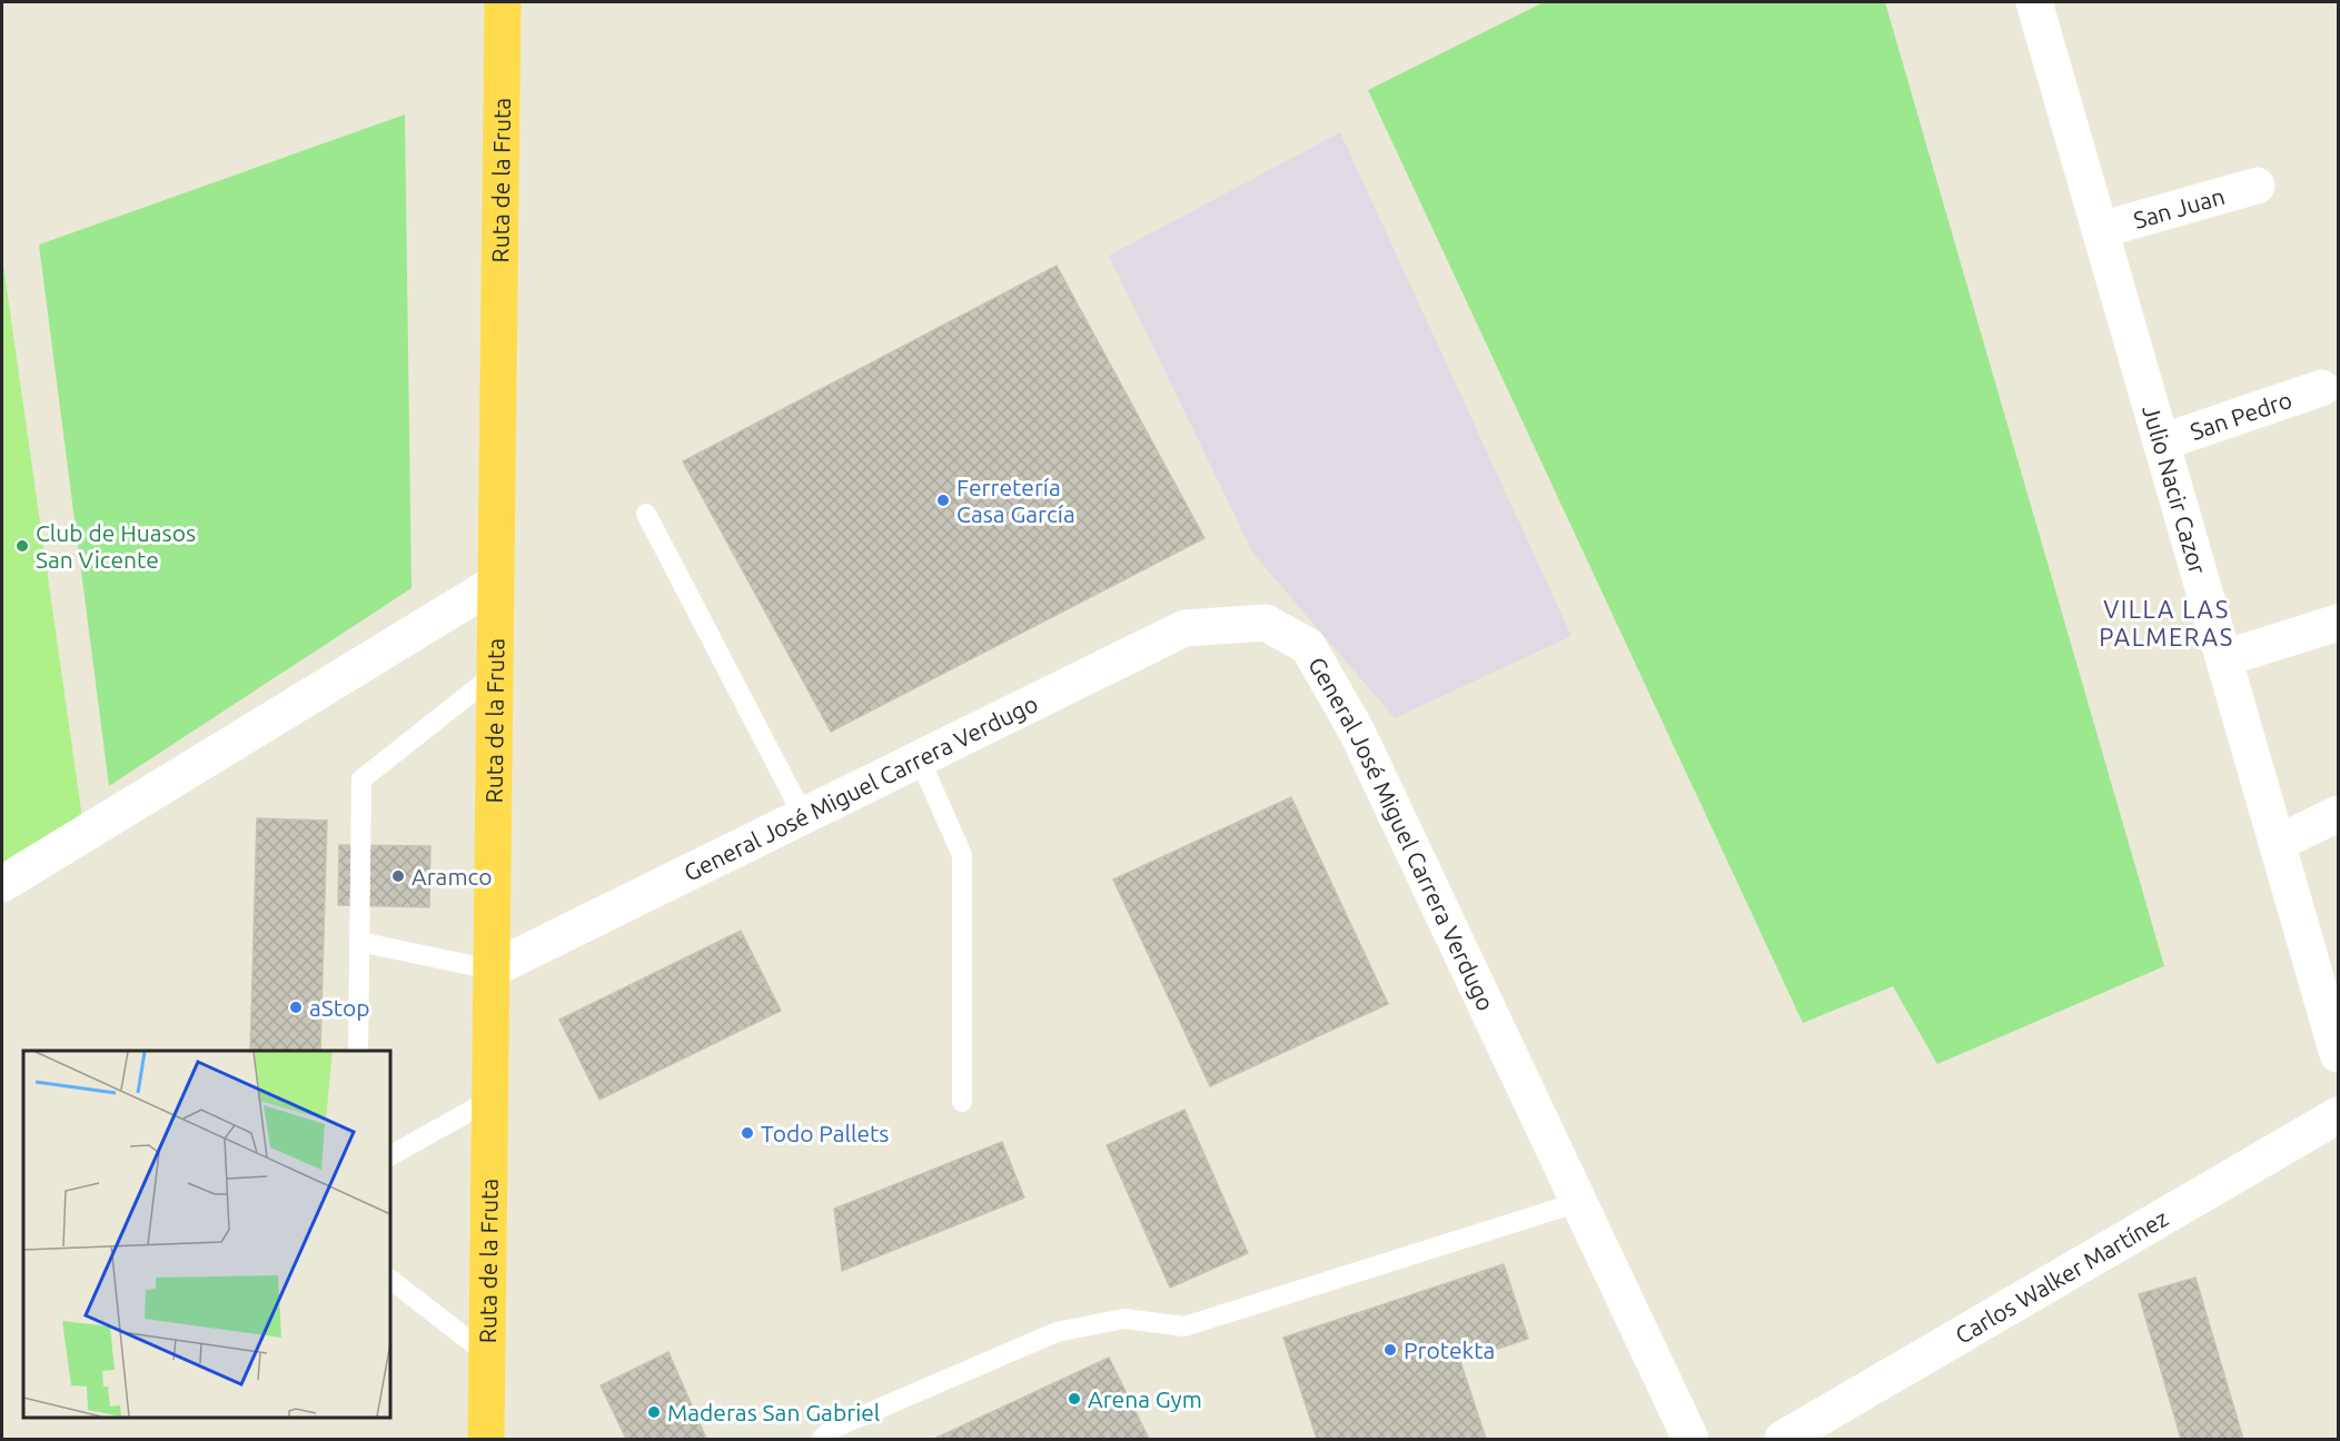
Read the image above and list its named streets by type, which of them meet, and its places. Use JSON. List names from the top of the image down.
{
  "streets": {
    "highway": ["Ruta de la Fruta"],
    "street": [
      "San Juan",
      "San Pedro",
      "Julio Nacir Cazor",
      "General José Miguel Carrera Verdugo",
      "Carlos Walker Martínez"
    ]
  },
  "crossings": [
    ["Ruta de la Fruta", "General José Miguel Carrera Verdugo"],
    ["San Juan", "Julio Nacir Cazor"],
    ["San Pedro", "Julio Nacir Cazor"]
  ],
  "districts": ["VILLA LAS PALMERAS"],
  "places": [
    "Ferretería Casa García",
    "Club de Huasos San Vicente",
    "Aramco",
    "aStop",
    "Todo Pallets",
    "Protekta",
    "Arena Gym",
    "Maderas San Gabriel"
  ]
}
